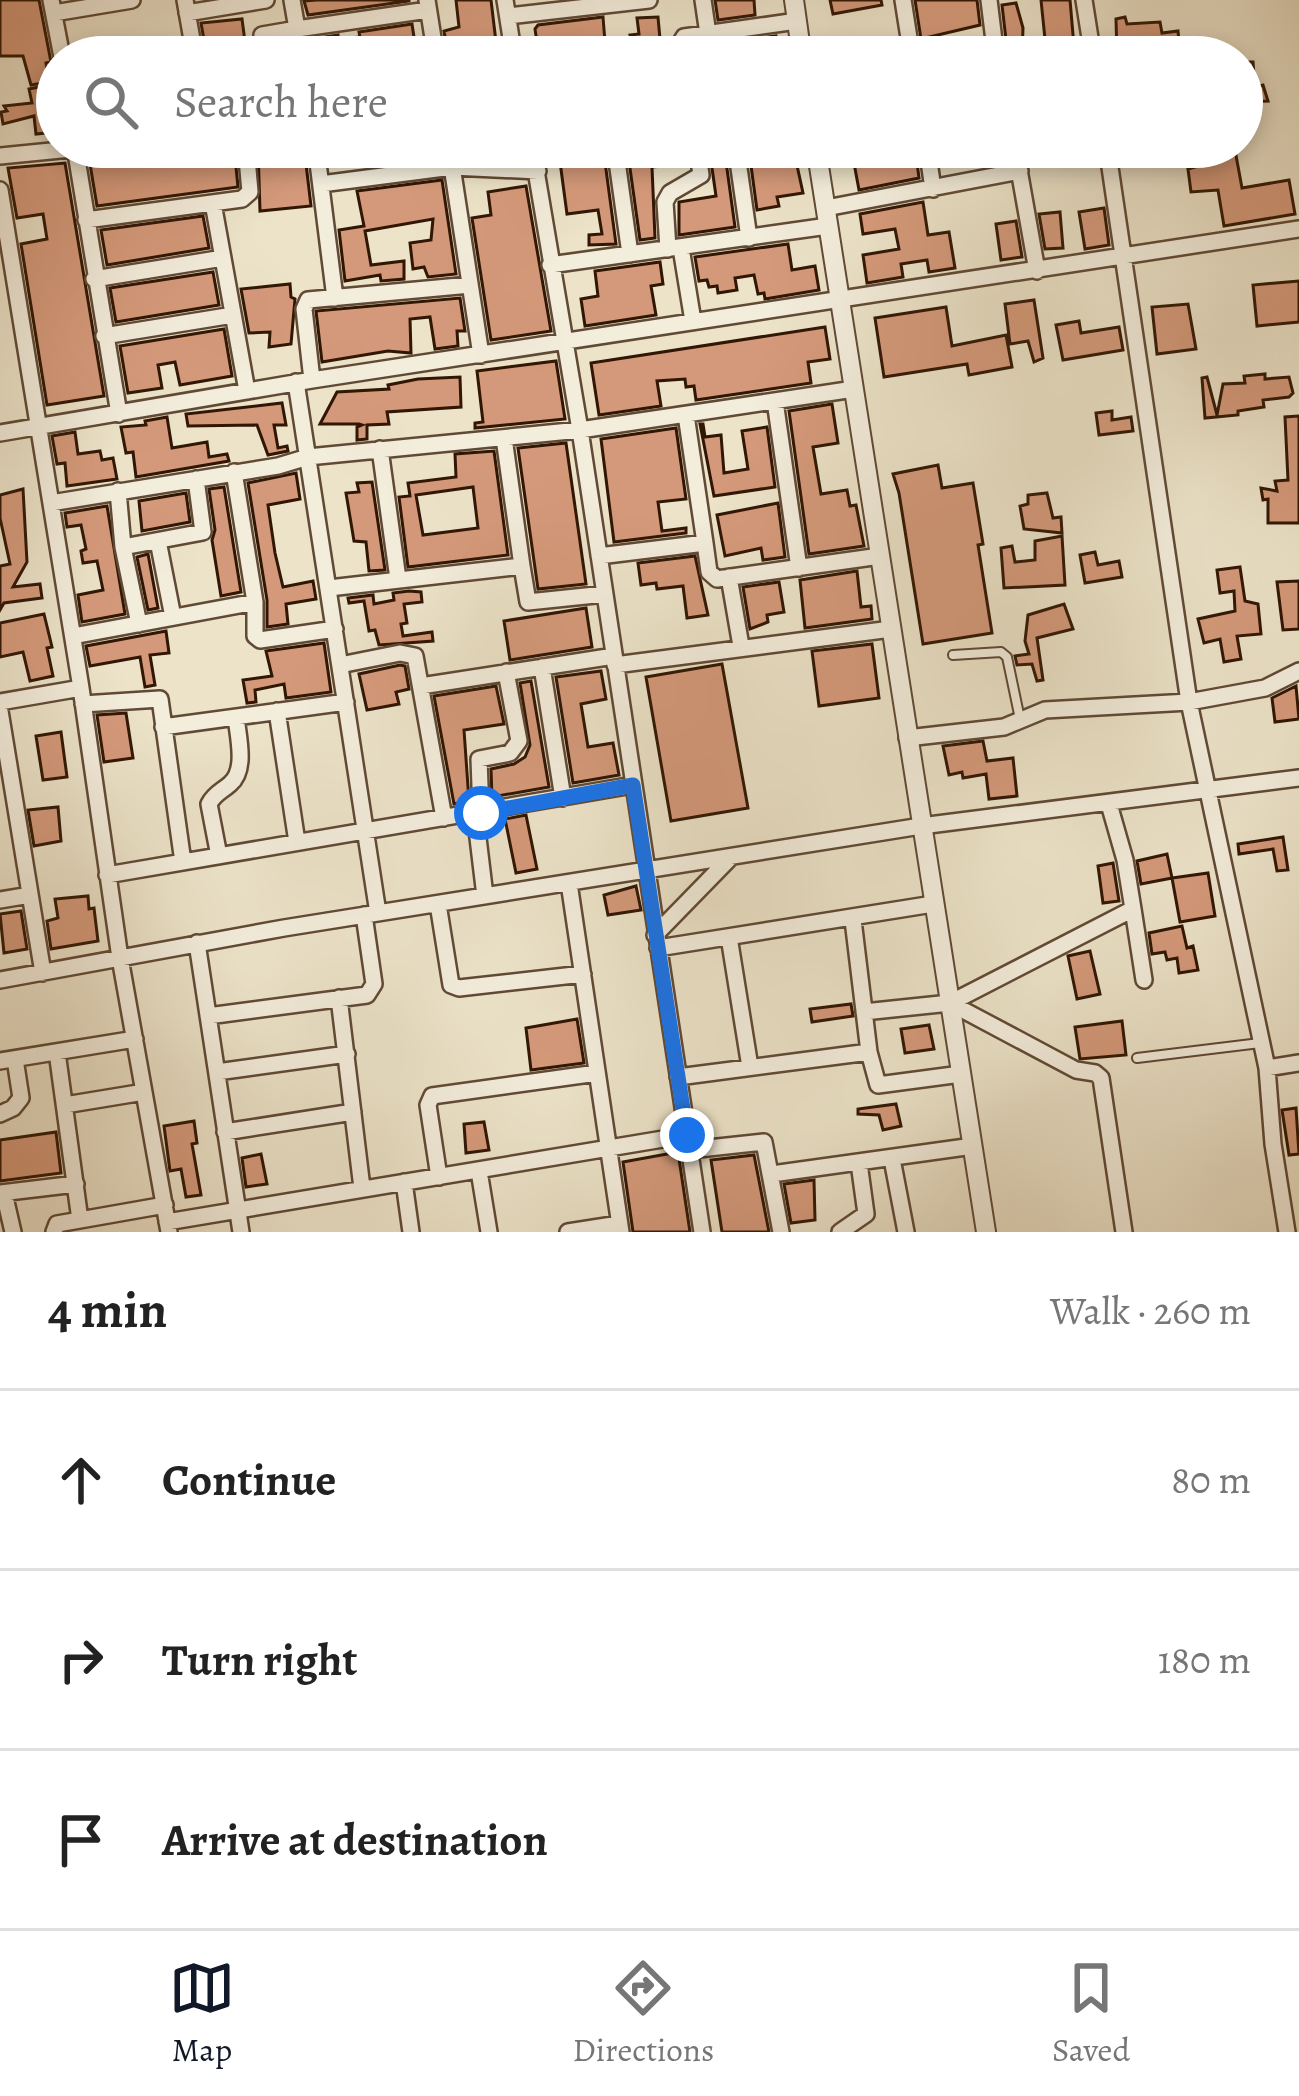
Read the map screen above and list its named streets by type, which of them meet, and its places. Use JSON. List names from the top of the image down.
{
  "page": {
    "search": "Search here",
    "heading": ["4 min", "Walk · 260 m"],
    "list": [
      ["Continue", "80 m"],
      ["Turn right", "180 m"],
      "Arrive at destination"
    ],
    "nav": ["Map", "Directions", "Saved"]
  }
}
